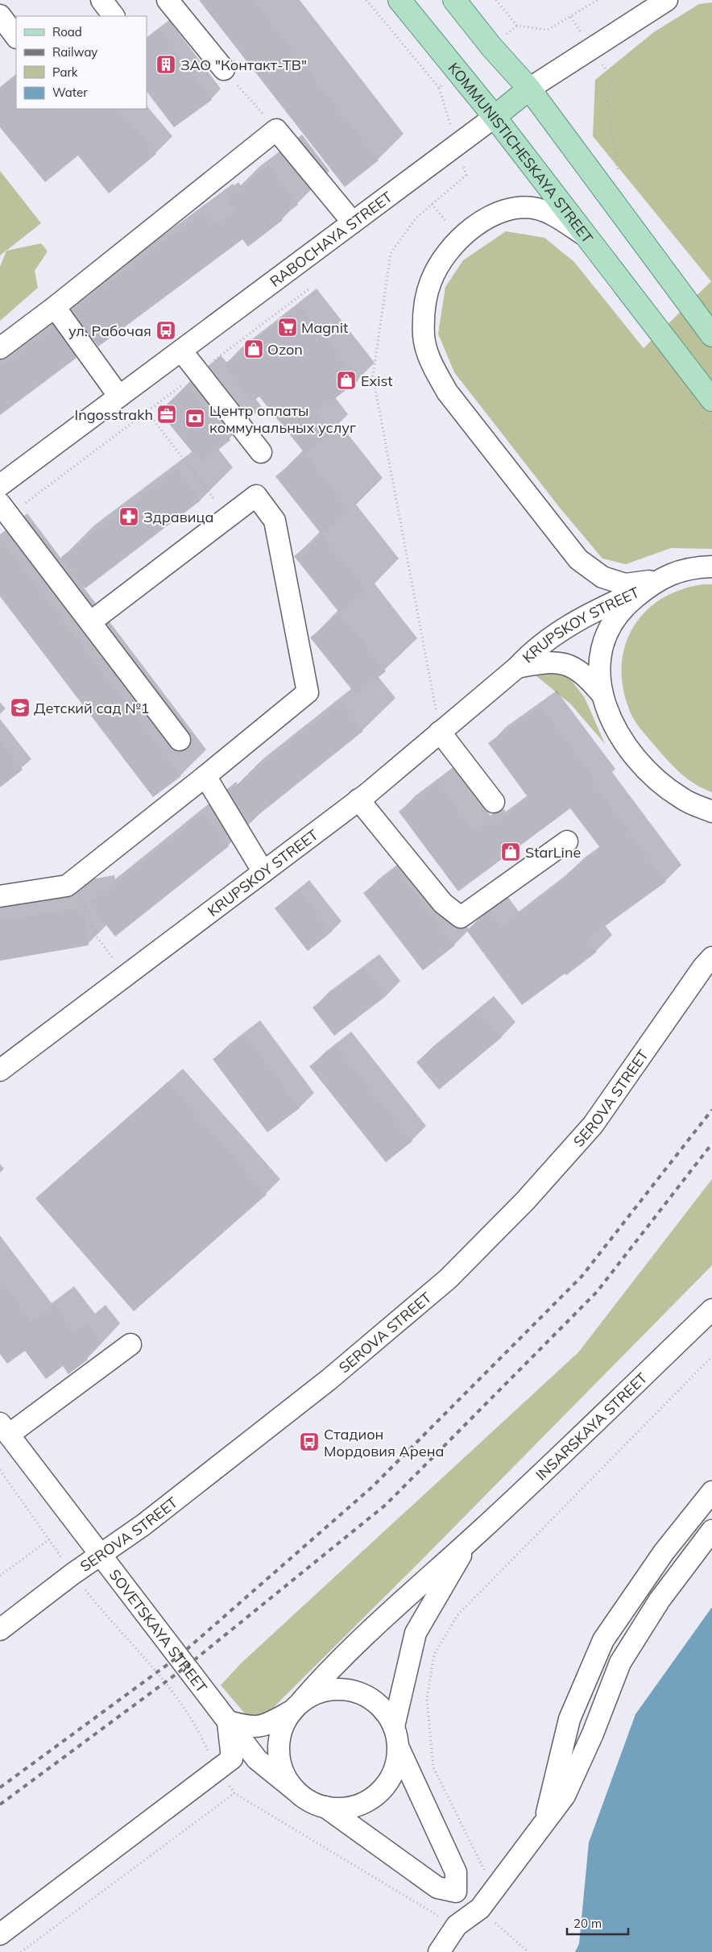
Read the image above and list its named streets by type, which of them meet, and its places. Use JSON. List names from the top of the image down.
{
  "streets": {
    "main road": ["KOMMUNISTICHESKAYA STREET", "RABOCHAYA STREET"],
    "street": [
      "KRUPSKOY STREET",
      "SEROVA STREET",
      "INSARSKAYA STREET",
      "SOVETSKAYA STREET"
    ]
  },
  "crossings": [
    ["KOMMUNISTICHESKAYA STREET", "RABOCHAYA STREET"],
    ["SEROVA STREET", "SOVETSKAYA STREET"],
    ["INSARSKAYA STREET", "SOVETSKAYA STREET"]
  ],
  "places": {
    "building": ["ЗАО \"Контакт-ТВ\""],
    "supermarket": ["Magnit"],
    "bus stop": ["ул. Рабочая", "Стадион Мордовия Арена"],
    "shop": ["Ozon", "Exist", "StarLine"],
    "office": ["Ingosstrakh"],
    "bank": ["Центр оплаты коммунальных услуг"],
    "pharmacy": ["Здравица"],
    "school or university": ["Детский сад №1"]
  },
  "legend": [
    "Road",
    "Railway",
    "Park",
    "Water"
  ],
  "scale_bar": "20 m"
}
